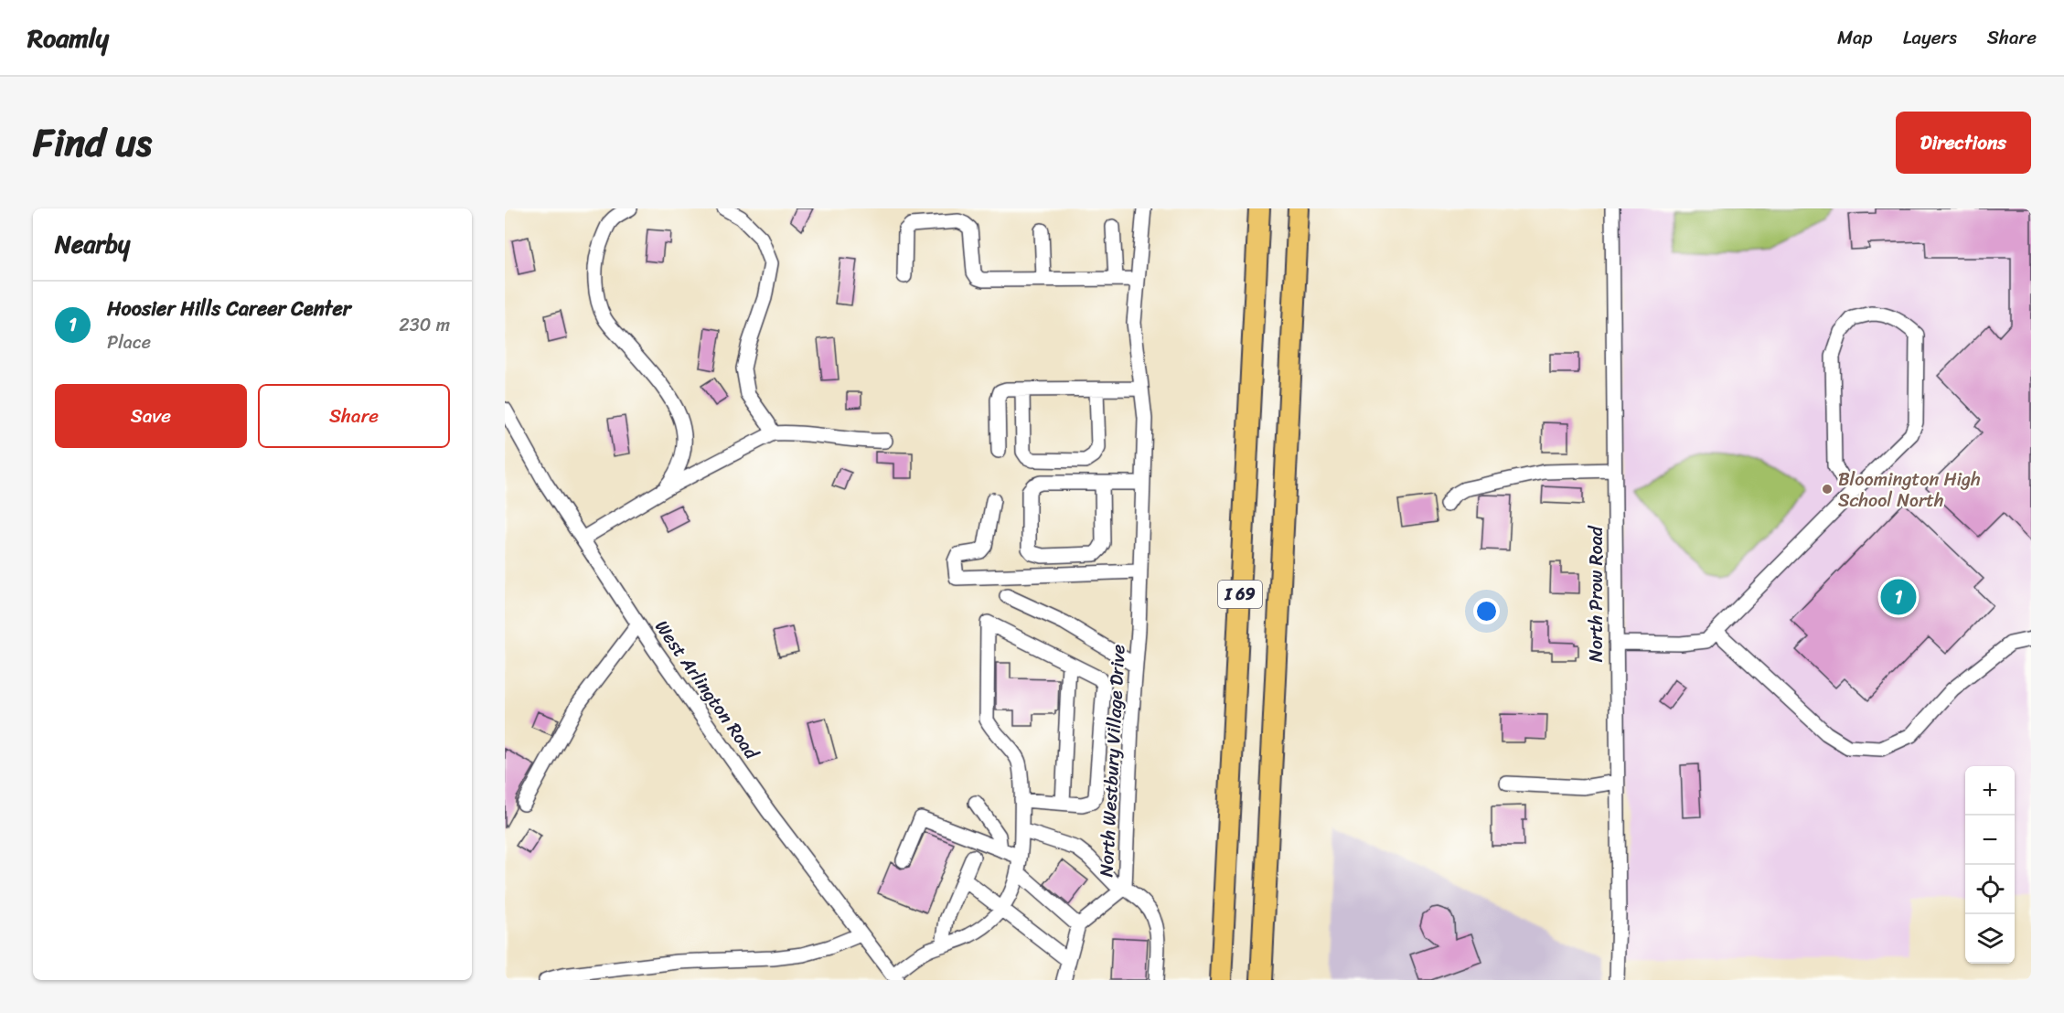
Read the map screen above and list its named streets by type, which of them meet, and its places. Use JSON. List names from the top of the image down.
{
  "streets": {
    "highway": ["I 69"],
    "street": ["North Prow Road", "West Arlington Road", "North Westbury Village Drive"]
  },
  "places": ["Bloomington High School North"],
  "page": {
    "header": "Roamly",
    "nav": ["Map", "Layers", "Share"],
    "title": "Find us",
    "buttons": [
      "Directions",
      ["Save", "Share"]
    ],
    "heading": "Nearby",
    "list": [
      {
        "mark": "1",
        "name": "Hoosier Hills Career Center",
        "note": "Place",
        "value": "230 m"
      }
    ],
    "pins": "1",
    "map_buttons": ["+", "−"]
  }
}
